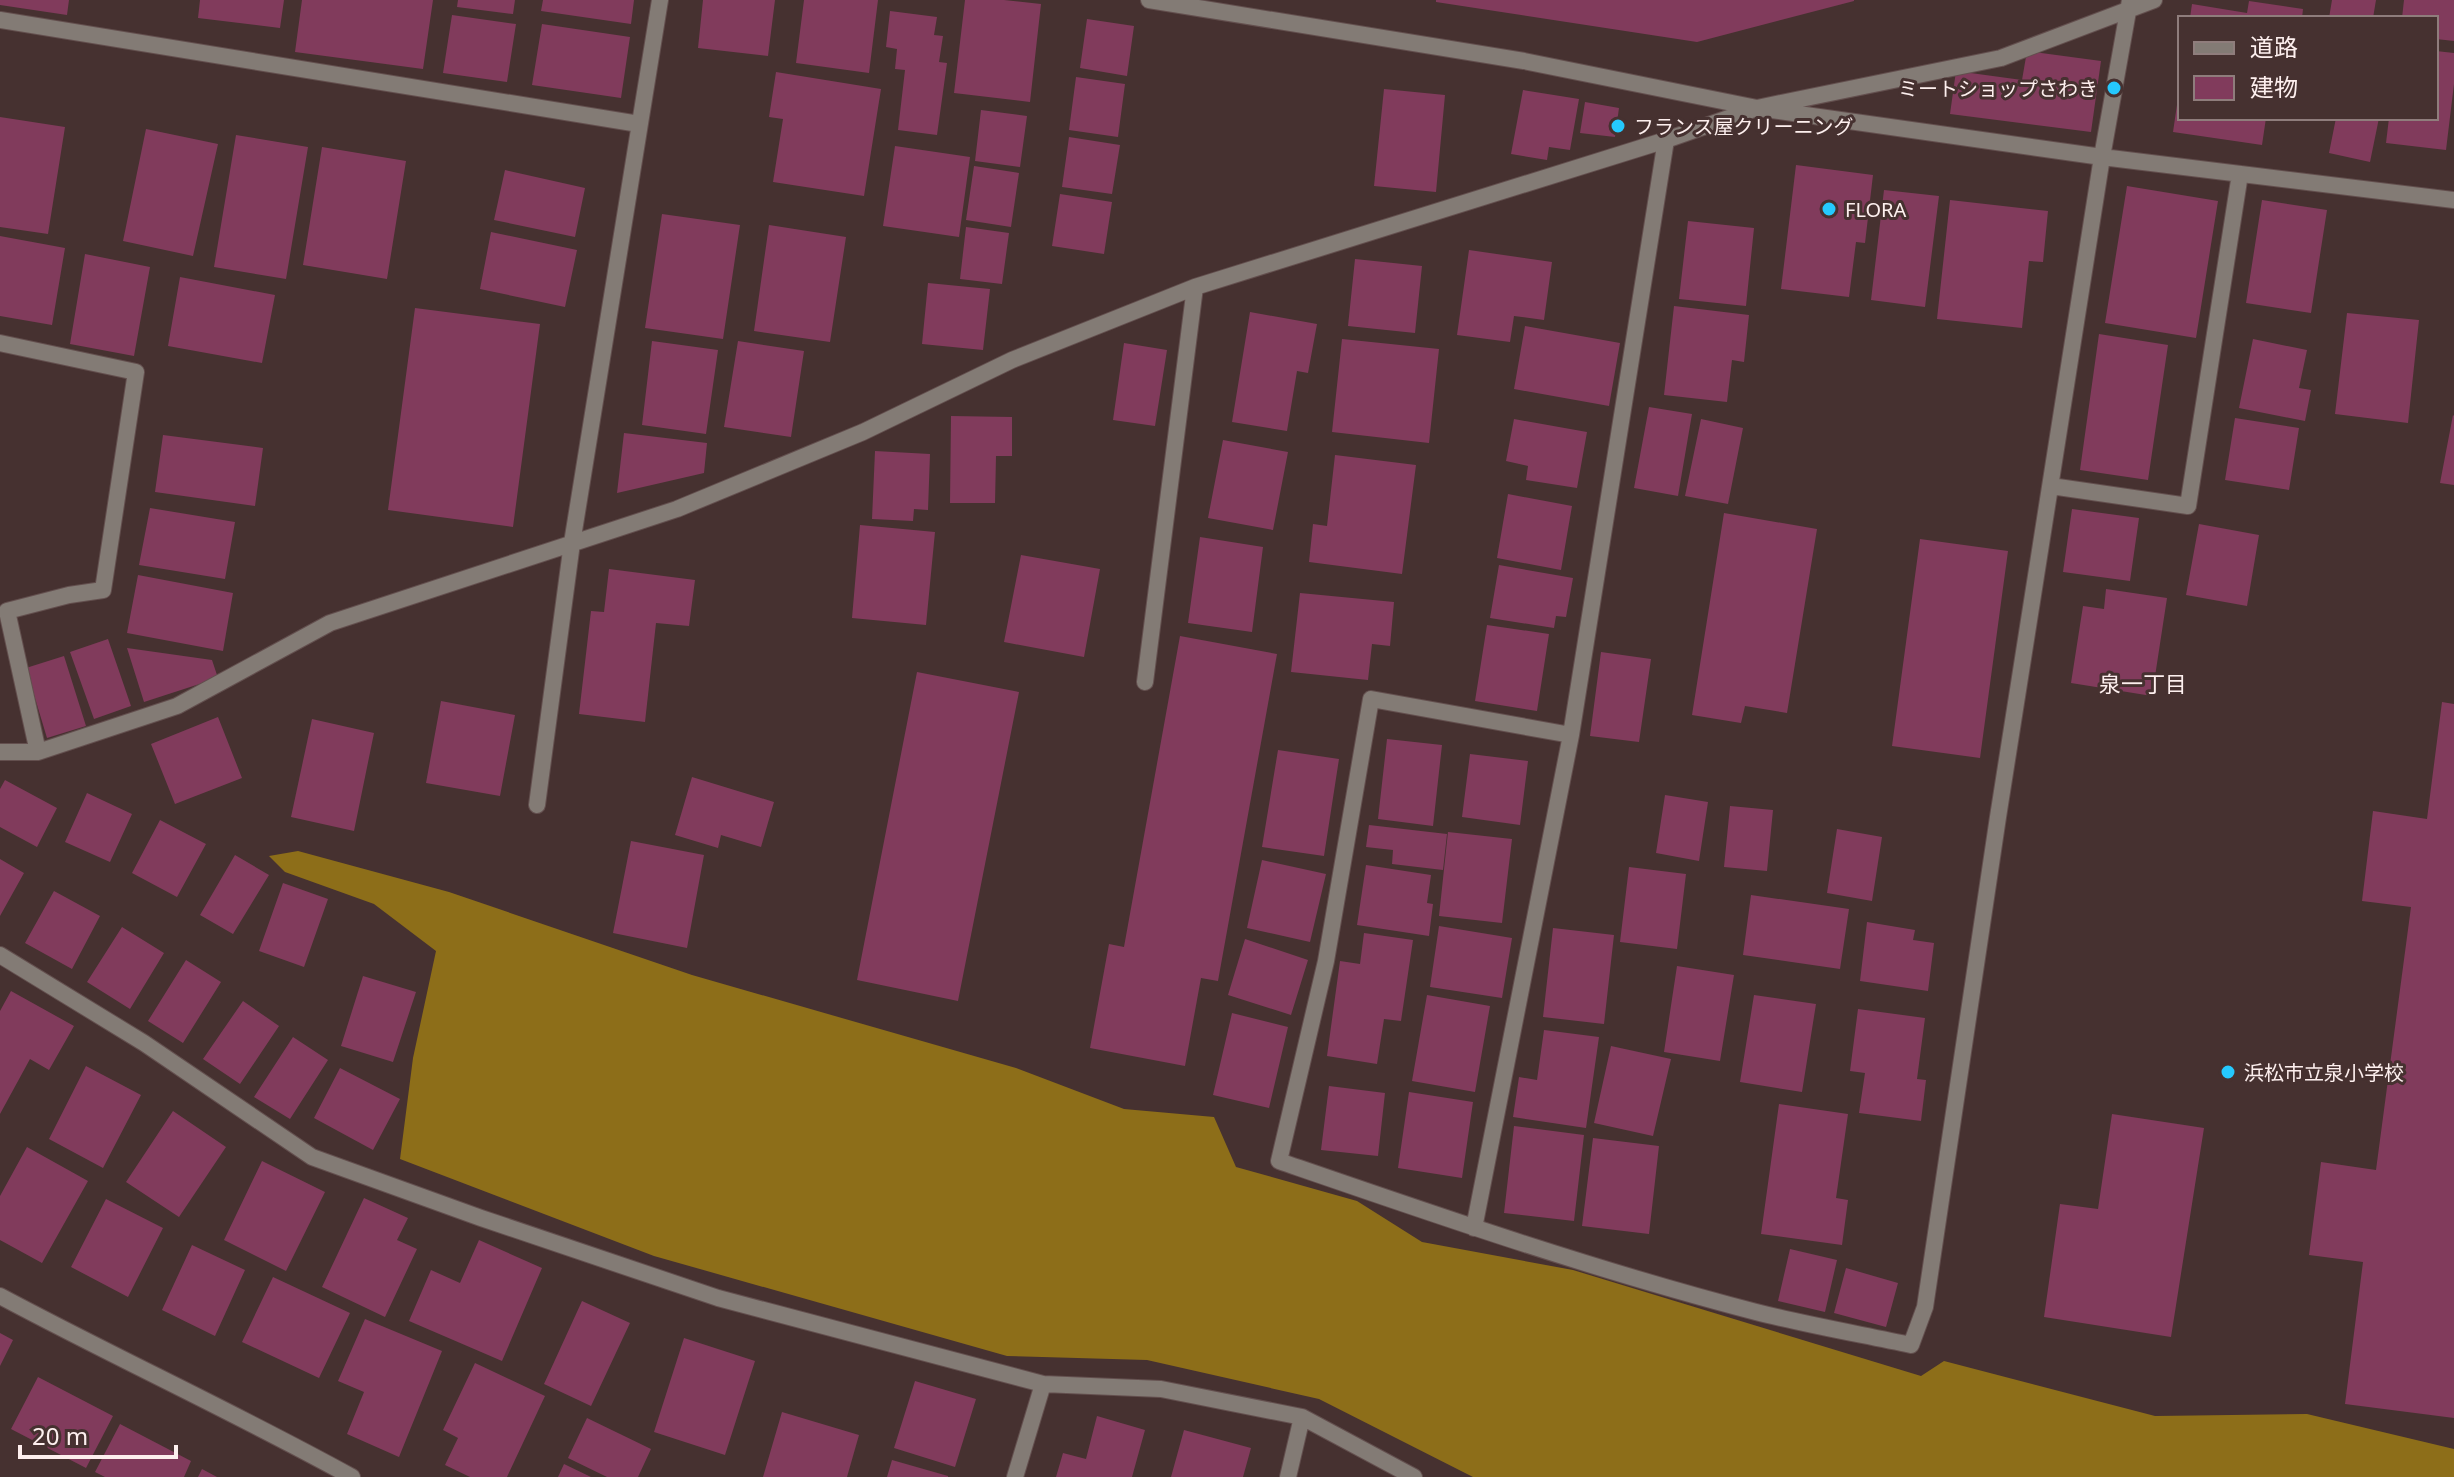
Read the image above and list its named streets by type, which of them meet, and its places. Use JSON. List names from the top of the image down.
{
  "districts": ["泉一丁目"],
  "places": [
    "ミートショップさわき",
    "フランス屋クリーニング",
    "FLORA",
    "浜松市立泉小学校"
  ],
  "legend": ["道路", "建物"],
  "scale_bar": "20 m"
}
